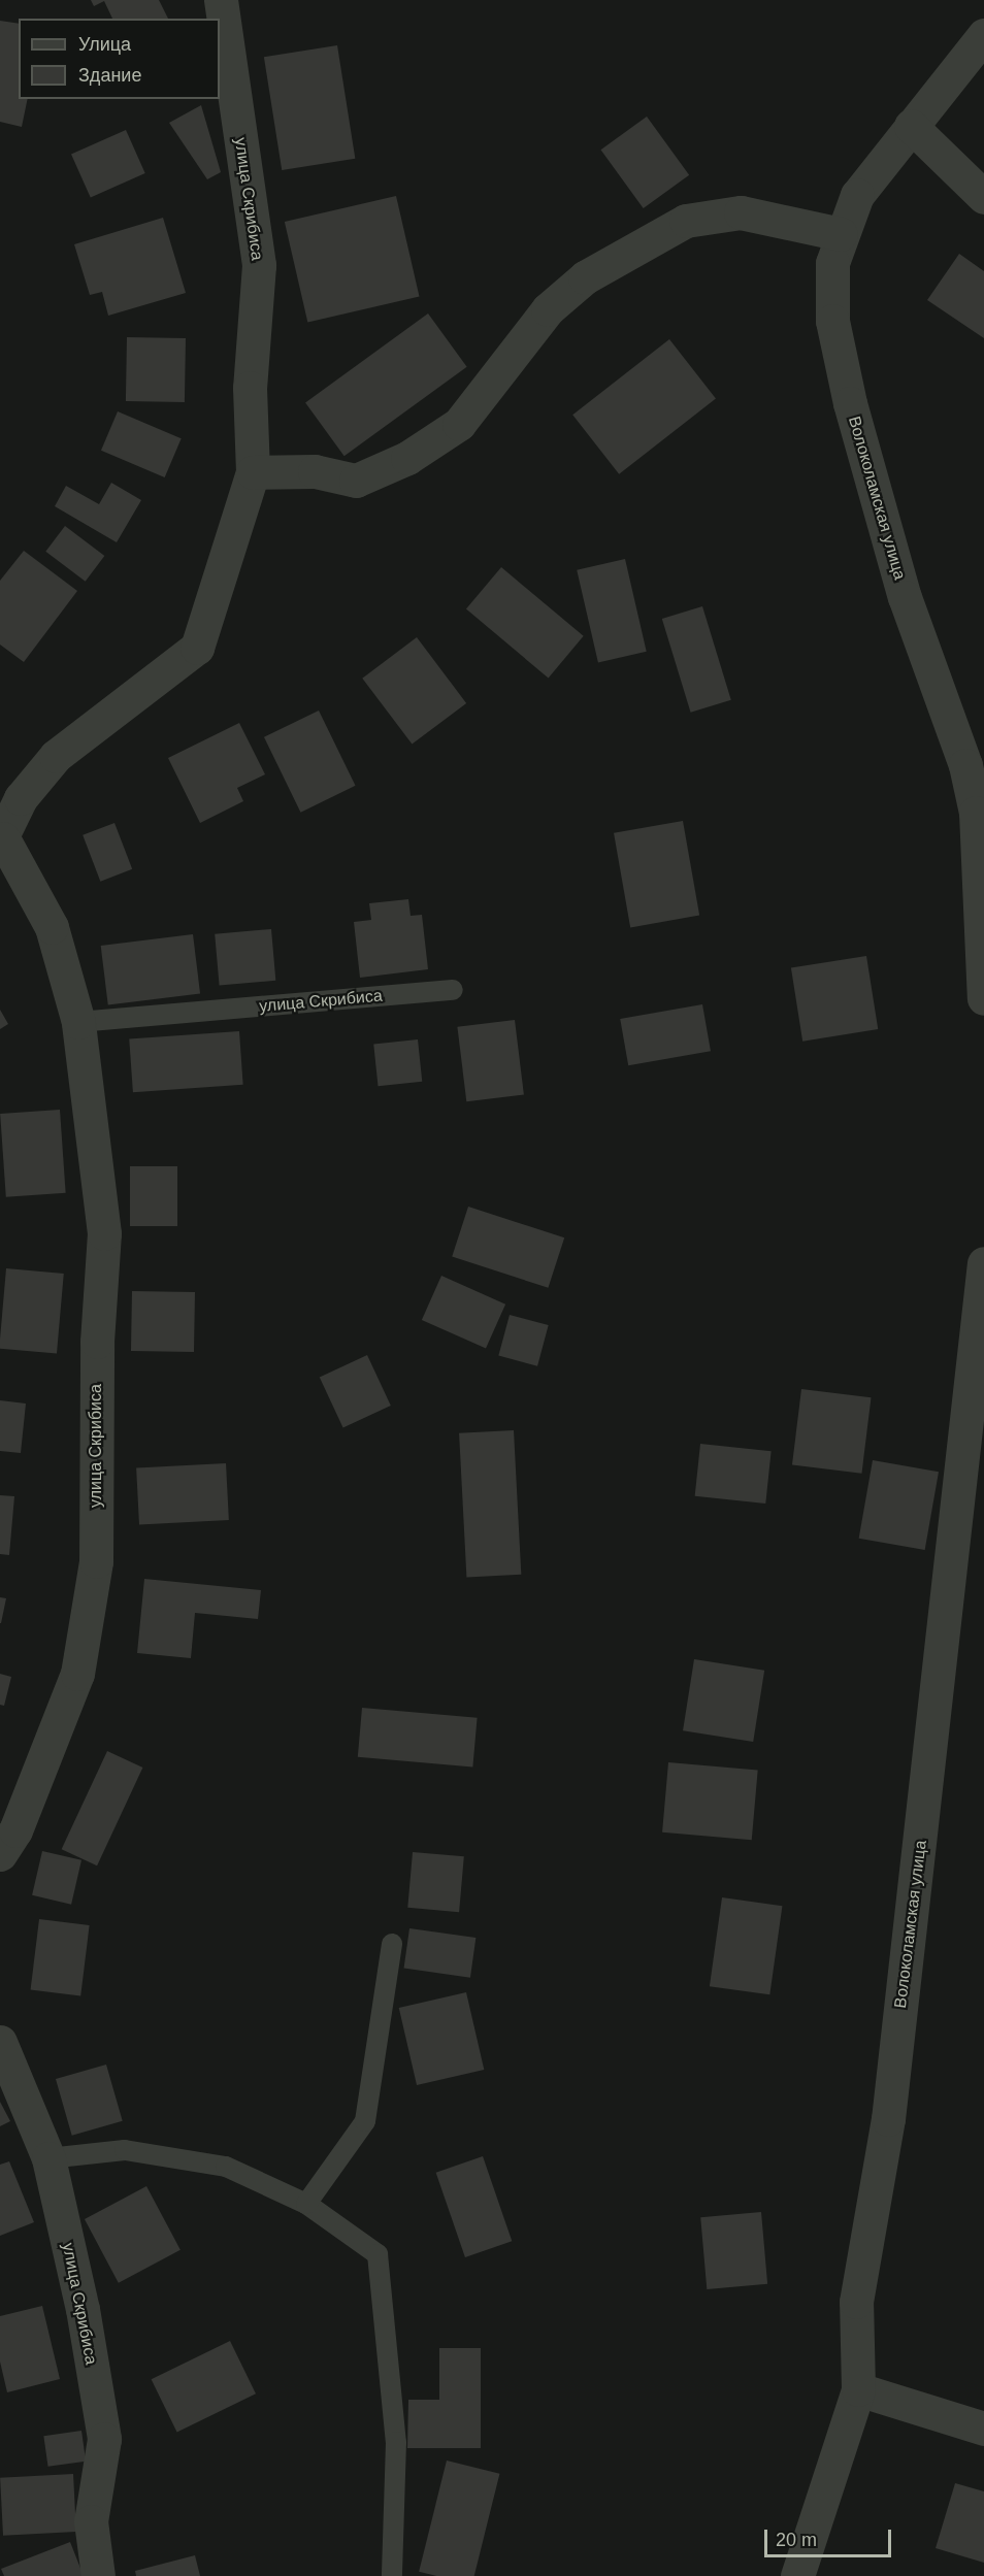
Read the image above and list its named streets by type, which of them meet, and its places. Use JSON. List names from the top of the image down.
{
  "streets": {
    "street": ["улица Скрибиса", "Волоколамская улица"]
  },
  "legend": ["Улица", "Здание"],
  "scale_bar": "20 m"
}
